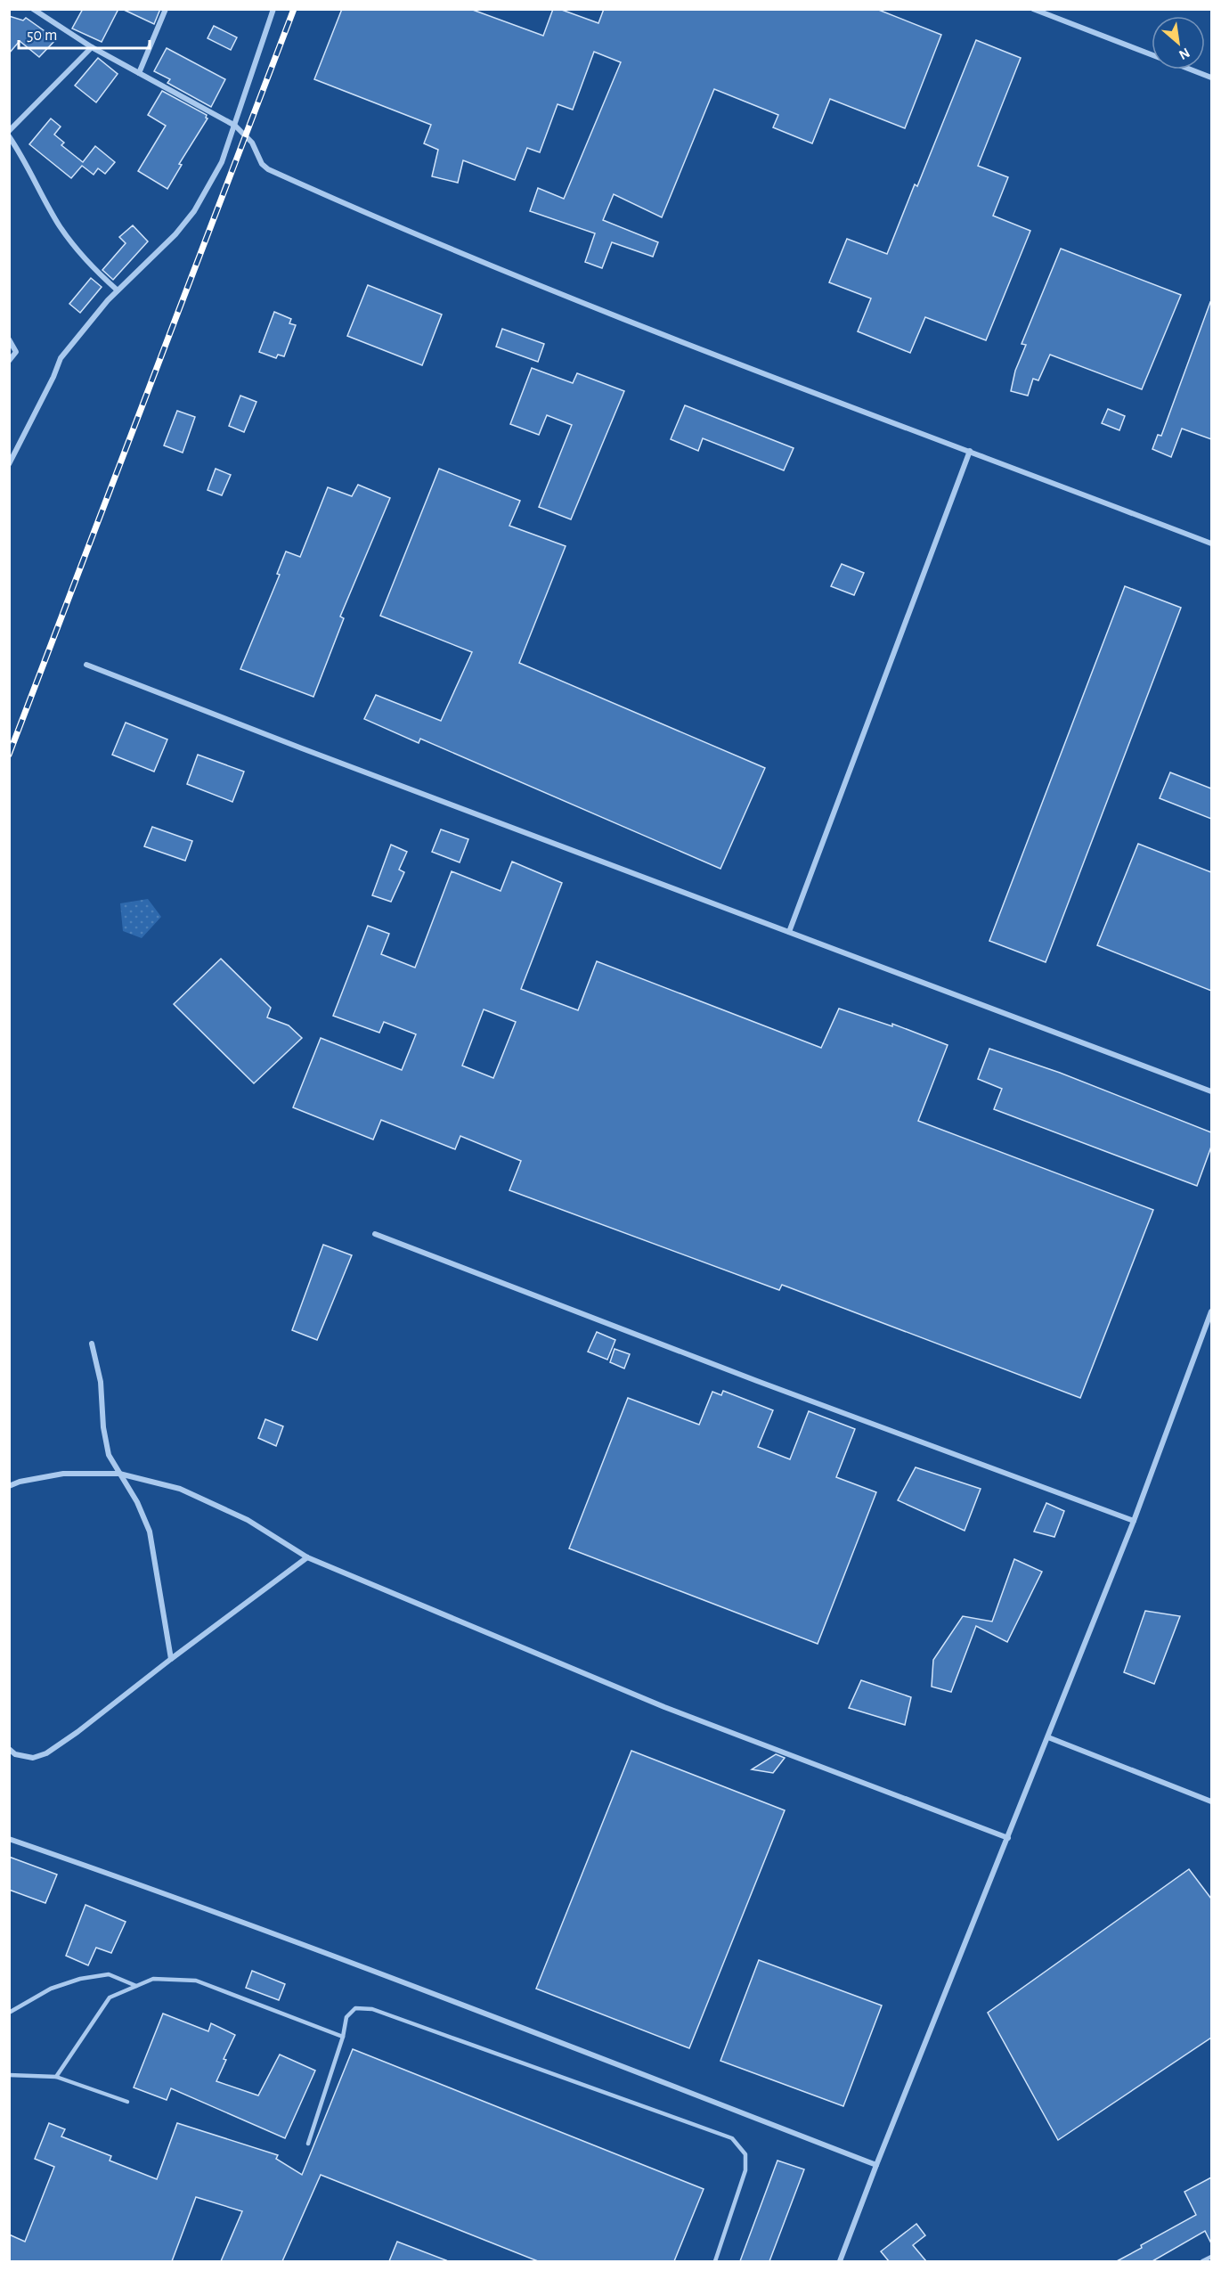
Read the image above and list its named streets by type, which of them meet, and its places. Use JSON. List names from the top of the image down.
{
  "scale_bar": "50 m",
  "north": "bottom right"
}
